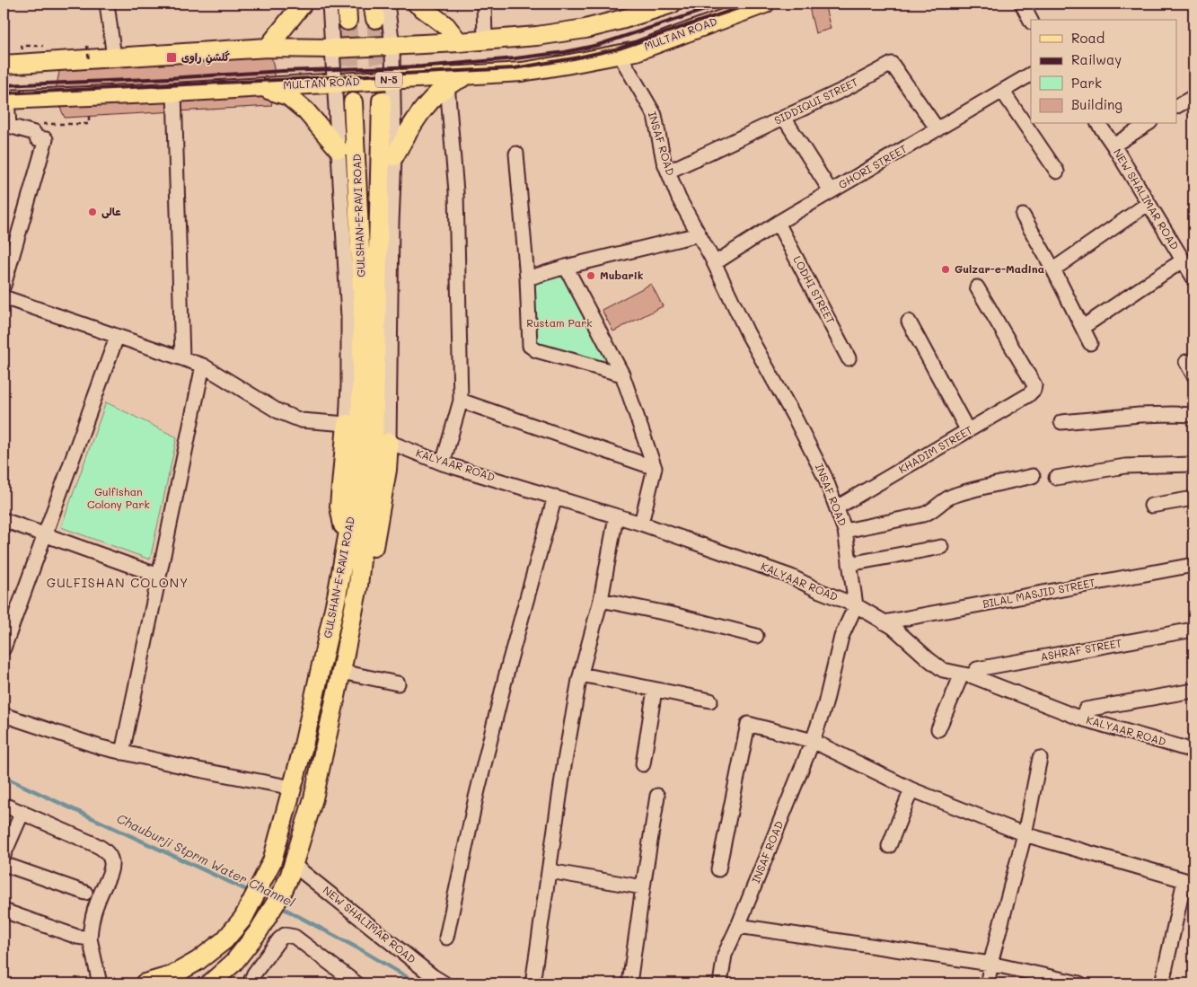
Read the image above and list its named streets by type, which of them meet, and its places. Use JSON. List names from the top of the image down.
{
  "streets": {
    "main road": ["MULTAN ROAD", "N-5", "GULSHAN-E-RAVI ROAD"],
    "street": [
      "SIDDIQUI STREET",
      "INSAF ROAD",
      "GHORI STREET",
      "NEW SHALIMAR ROAD",
      "LODHI STREET",
      "KHADIM STREET",
      "KALYAAR ROAD",
      "BILAL MASJID STREET",
      "ASHRAF STREET"
    ]
  },
  "crossings": [
    ["MULTAN ROAD", "INSAF ROAD"],
    ["SIDDIQUI STREET", "INSAF ROAD"],
    ["SIDDIQUI STREET", "GHORI STREET"],
    ["INSAF ROAD", "GHORI STREET"],
    ["INSAF ROAD", "KHADIM STREET"],
    ["INSAF ROAD", "KALYAAR ROAD"],
    ["GHORI STREET", "LODHI STREET"],
    ["NEW SHALIMAR ROAD", "GULSHAN-E-RAVI ROAD"],
    ["KALYAAR ROAD", "BILAL MASJID STREET"],
    ["KALYAAR ROAD", "ASHRAF STREET"]
  ],
  "districts": ["GULFISHAN COLONY"],
  "water": ["Chauburji Stprm Water Channel"],
  "parks": ["Rustam Park", "Gulfishan Colony Park"],
  "places": {
    "transit": ["گلشنِ راوی"],
    "other": ["عالی", "Gulzar-e-Madina", "Mubarik"]
  },
  "legend": [
    "Road",
    "Railway",
    "Park",
    "Building"
  ]
}
